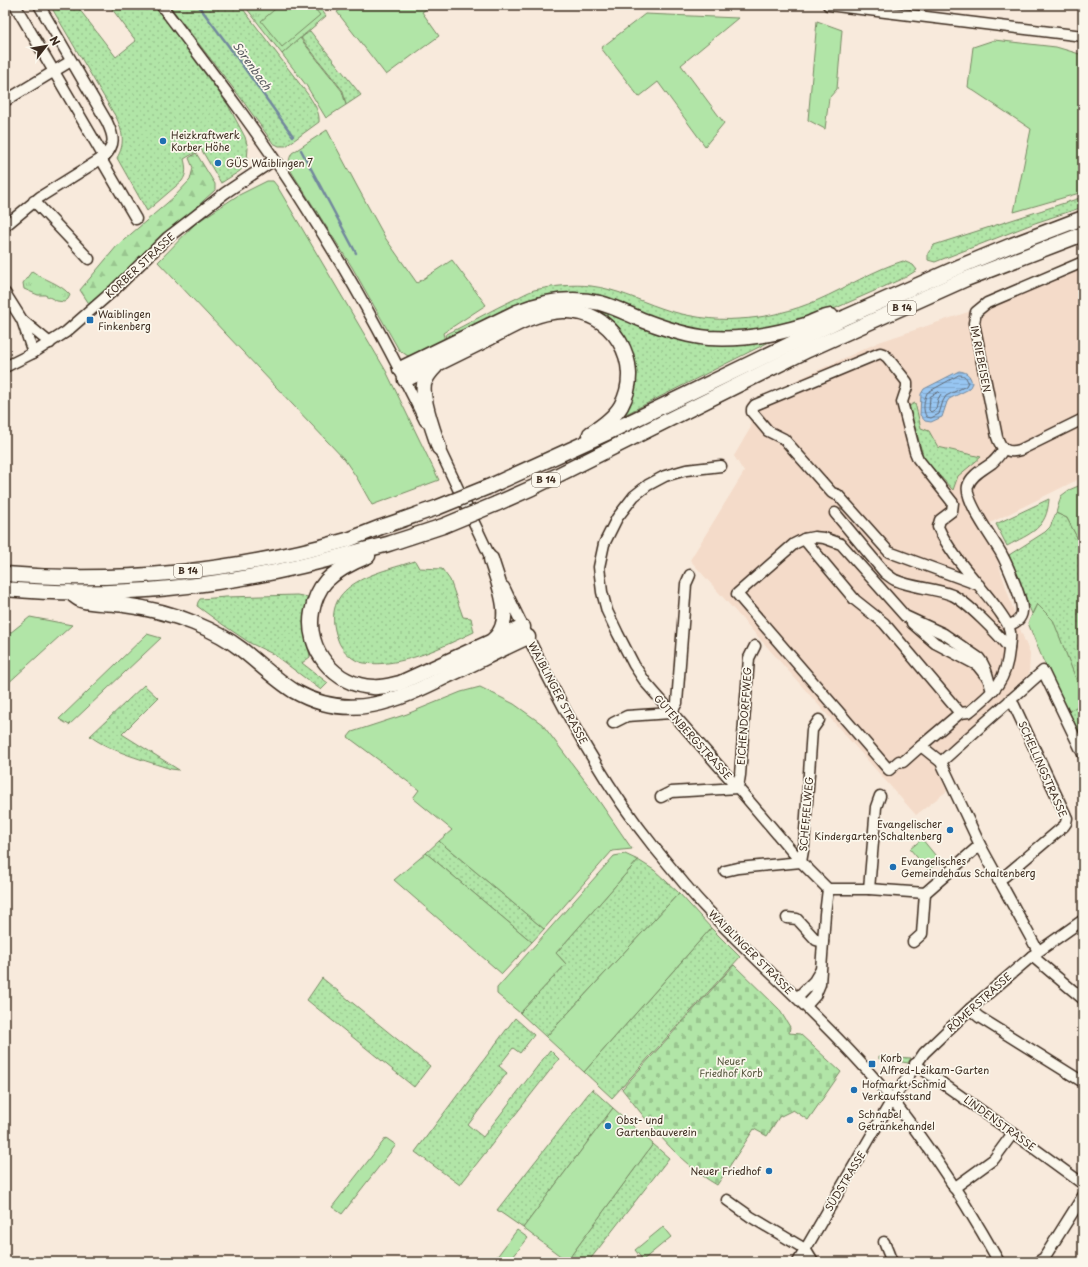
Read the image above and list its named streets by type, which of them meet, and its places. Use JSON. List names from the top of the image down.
{
  "streets": {
    "highway": ["B 14"],
    "street": [
      "KORBER STRASSE",
      "IM RIEBEISEN",
      "WAIBLINGER STRASSE",
      "EICHENDORFFWEG",
      "GUTENBERGSTRASSE",
      "SCHELLINGSTRASSE",
      "SCHEFFELWEG",
      "RÖMERSTRASSE",
      "LINDENSTRASSE",
      "SÜDSTRASSE"
    ]
  },
  "crossings": [
    ["KORBER STRASSE", "WAIBLINGER STRASSE"],
    ["WAIBLINGER STRASSE", "RÖMERSTRASSE"],
    ["WAIBLINGER STRASSE", "SÜDSTRASSE"],
    ["EICHENDORFFWEG", "GUTENBERGSTRASSE"],
    ["GUTENBERGSTRASSE", "SCHEFFELWEG"],
    ["RÖMERSTRASSE", "LINDENSTRASSE"],
    ["RÖMERSTRASSE", "SÜDSTRASSE"]
  ],
  "water": ["Sörenbach"],
  "parks": ["Neuer Friedhof Korb"],
  "places": {
    "other": [
      "Heizkraftwerk Korber Höhe",
      "GÜS Waiblingen 7",
      "Evangelischer Kindergarten Schaltenberg",
      "Evangelisches Gemeindehaus Schaltenberg",
      "Hofmarkt Schmid Verkaufsstand",
      "Schnabel Getränkehandel",
      "Obst- und Gartenbauverein",
      "Neuer Friedhof"
    ],
    "transit": ["Waiblingen Finkenberg", "Korb Alfred-Leikam-Garten"]
  },
  "north": "top right"
}
